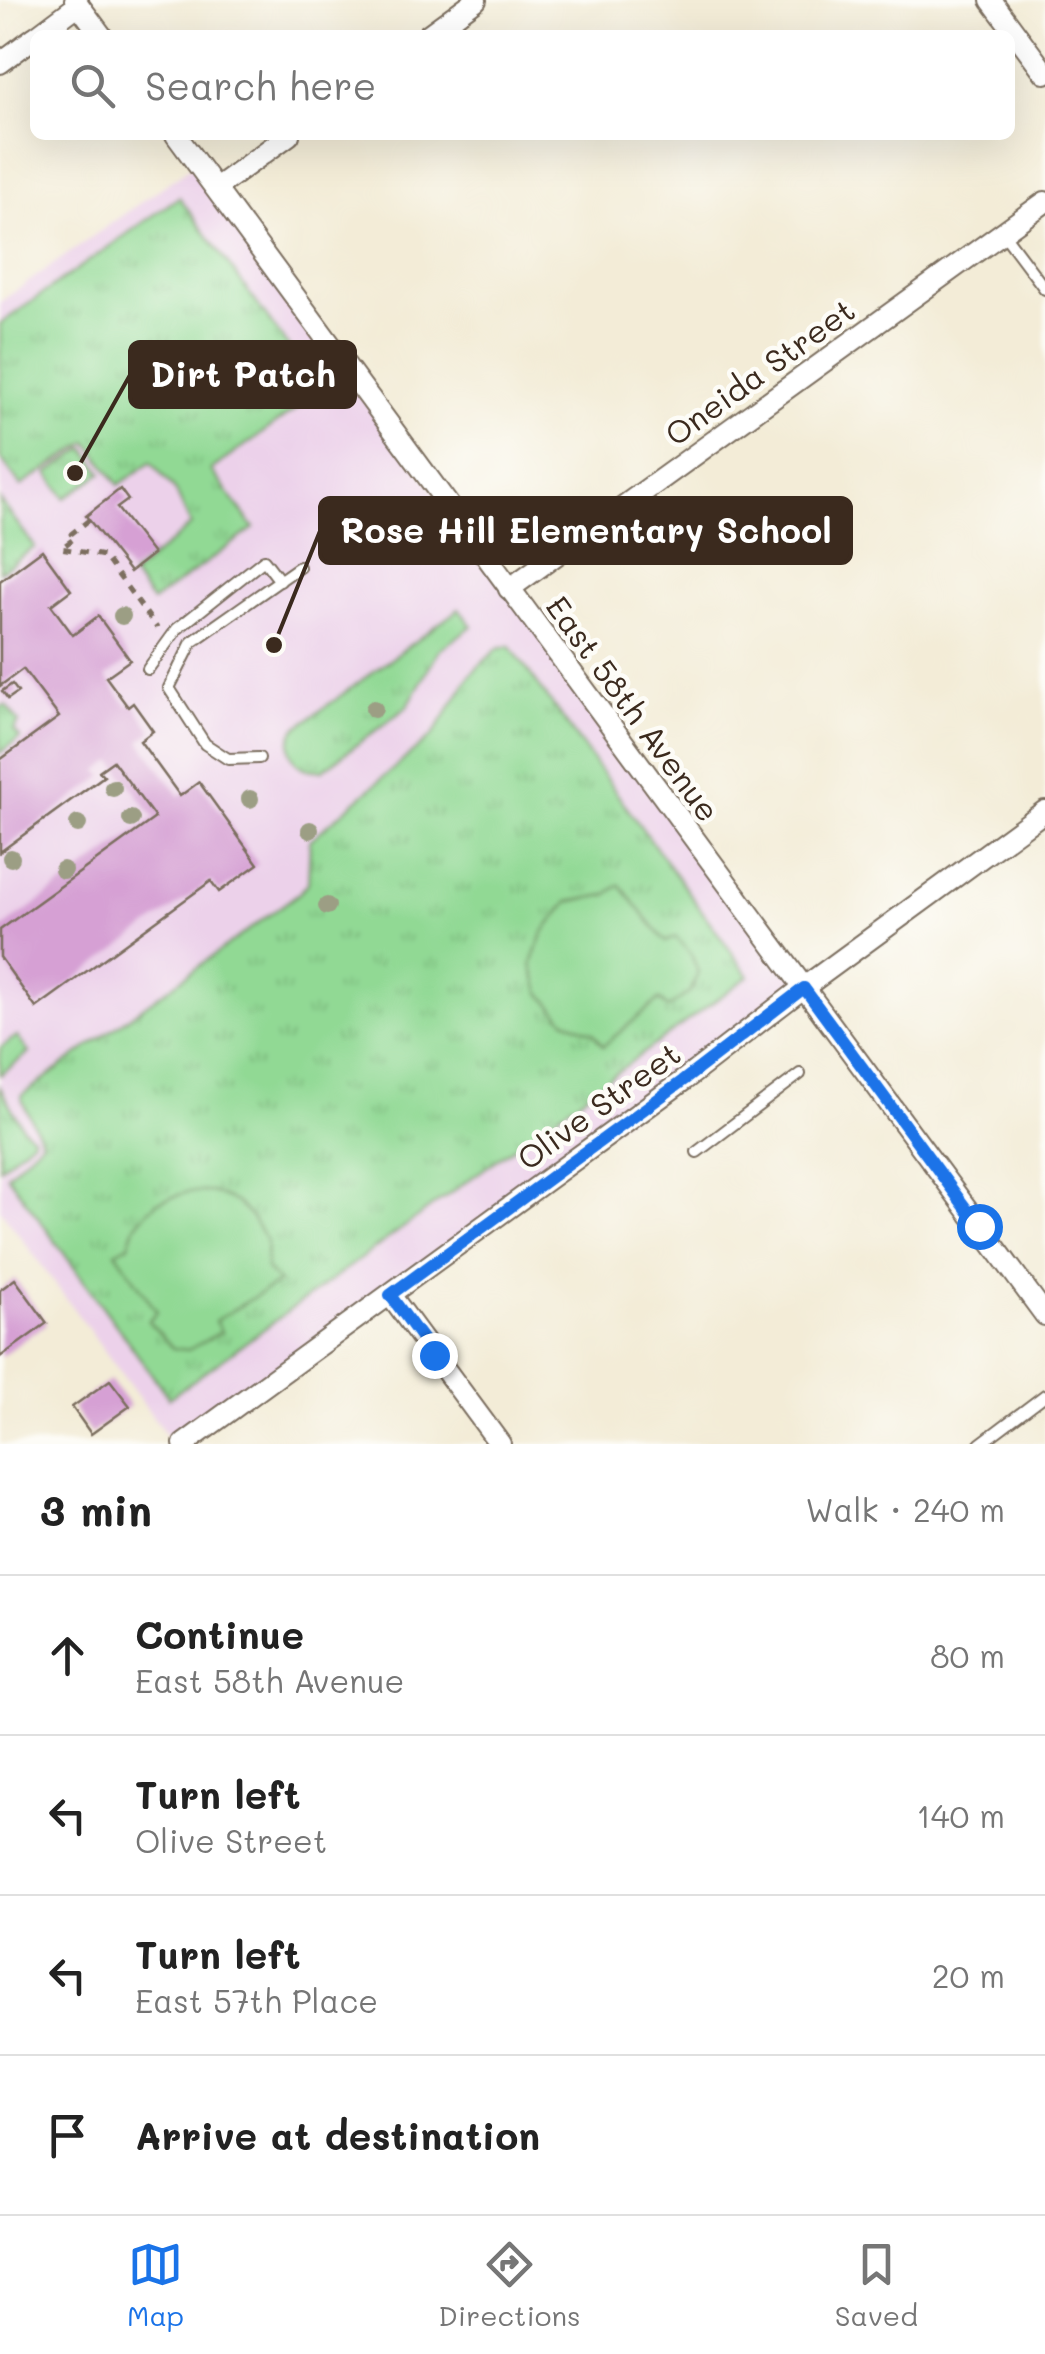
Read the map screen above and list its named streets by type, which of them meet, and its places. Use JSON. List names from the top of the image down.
{
  "streets": {
    "street": ["Oneida Street", "East 58th Avenue", "Olive Street"]
  },
  "crossings": [
    ["Oneida Street", "East 58th Avenue"],
    ["East 58th Avenue", "Olive Street"]
  ],
  "places": ["Dirt Patch", "Rose Hill Elementary School"],
  "page": {
    "search": "Search here",
    "heading": ["3 min", "Walk · 240 m"],
    "list": [
      ["Continue", "East 58th Avenue", "80 m"],
      ["Turn left", "Olive Street", "140 m"],
      ["Turn left", "East 57th Place", "20 m"],
      "Arrive at destination"
    ],
    "nav": ["Map", "Directions", "Saved"]
  }
}
